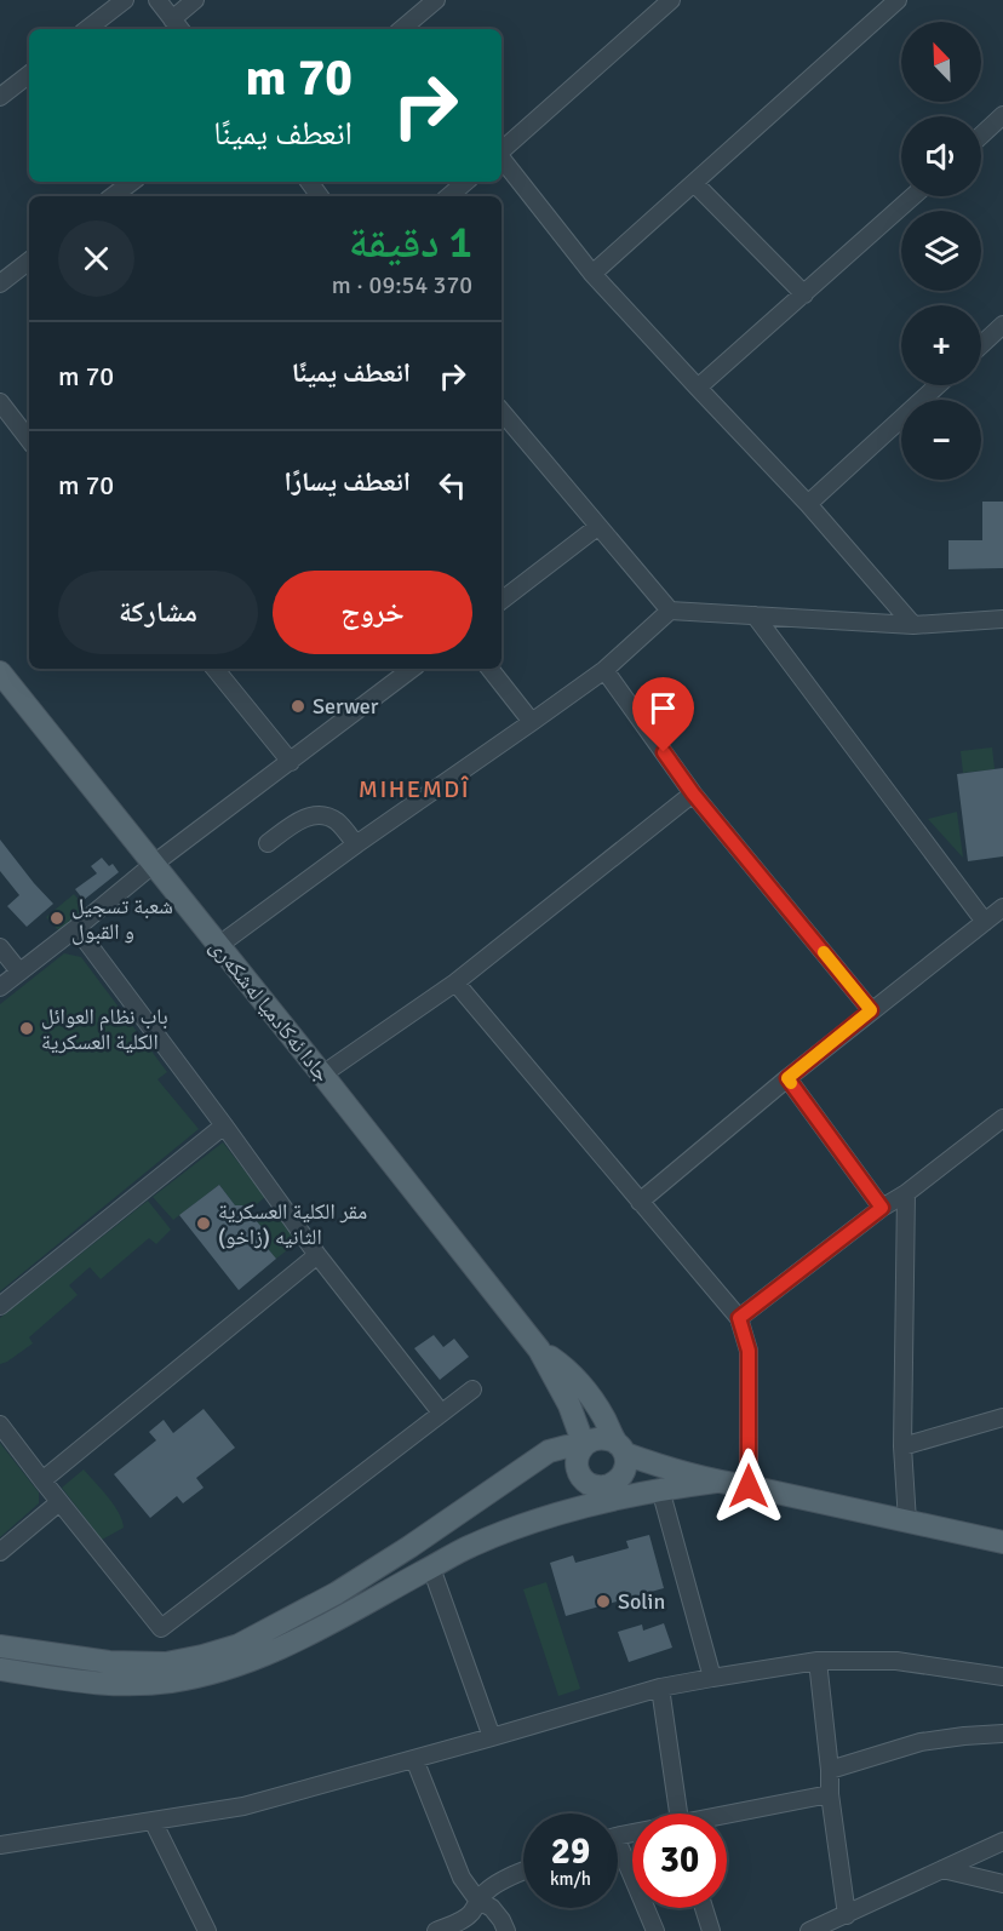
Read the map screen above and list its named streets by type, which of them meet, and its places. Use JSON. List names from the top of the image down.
{
  "streets": {
    "main road": ["جادا ئه‌كادميا له‌شكه‌رى"]
  },
  "districts": ["MIHEMDÎ"],
  "places": [
    "Serwer",
    "شعبة تسجيل و القبول",
    "باب نظام العوائل الكلية العسكرية",
    "مقر الكلية العسكرية الثانيه (زاخو)",
    "Solin"
  ],
  "north": "top left",
  "page": {
    "map_buttons": ["+", "−"],
    "turn": ["70 m", "انعطف يمينًا"],
    "heading": ["1 دقيقة", "370 m · 09:54"],
    "list": [
      {
        "name": "انعطف يمينًا",
        "value": "70 m"
      },
      {
        "name": "انعطف يسارًا",
        "value": "70 m"
      }
    ],
    "buttons": ["خروج", "مشاركة"],
    "speed": "29 km/h",
    "limit": "30"
  }
}
